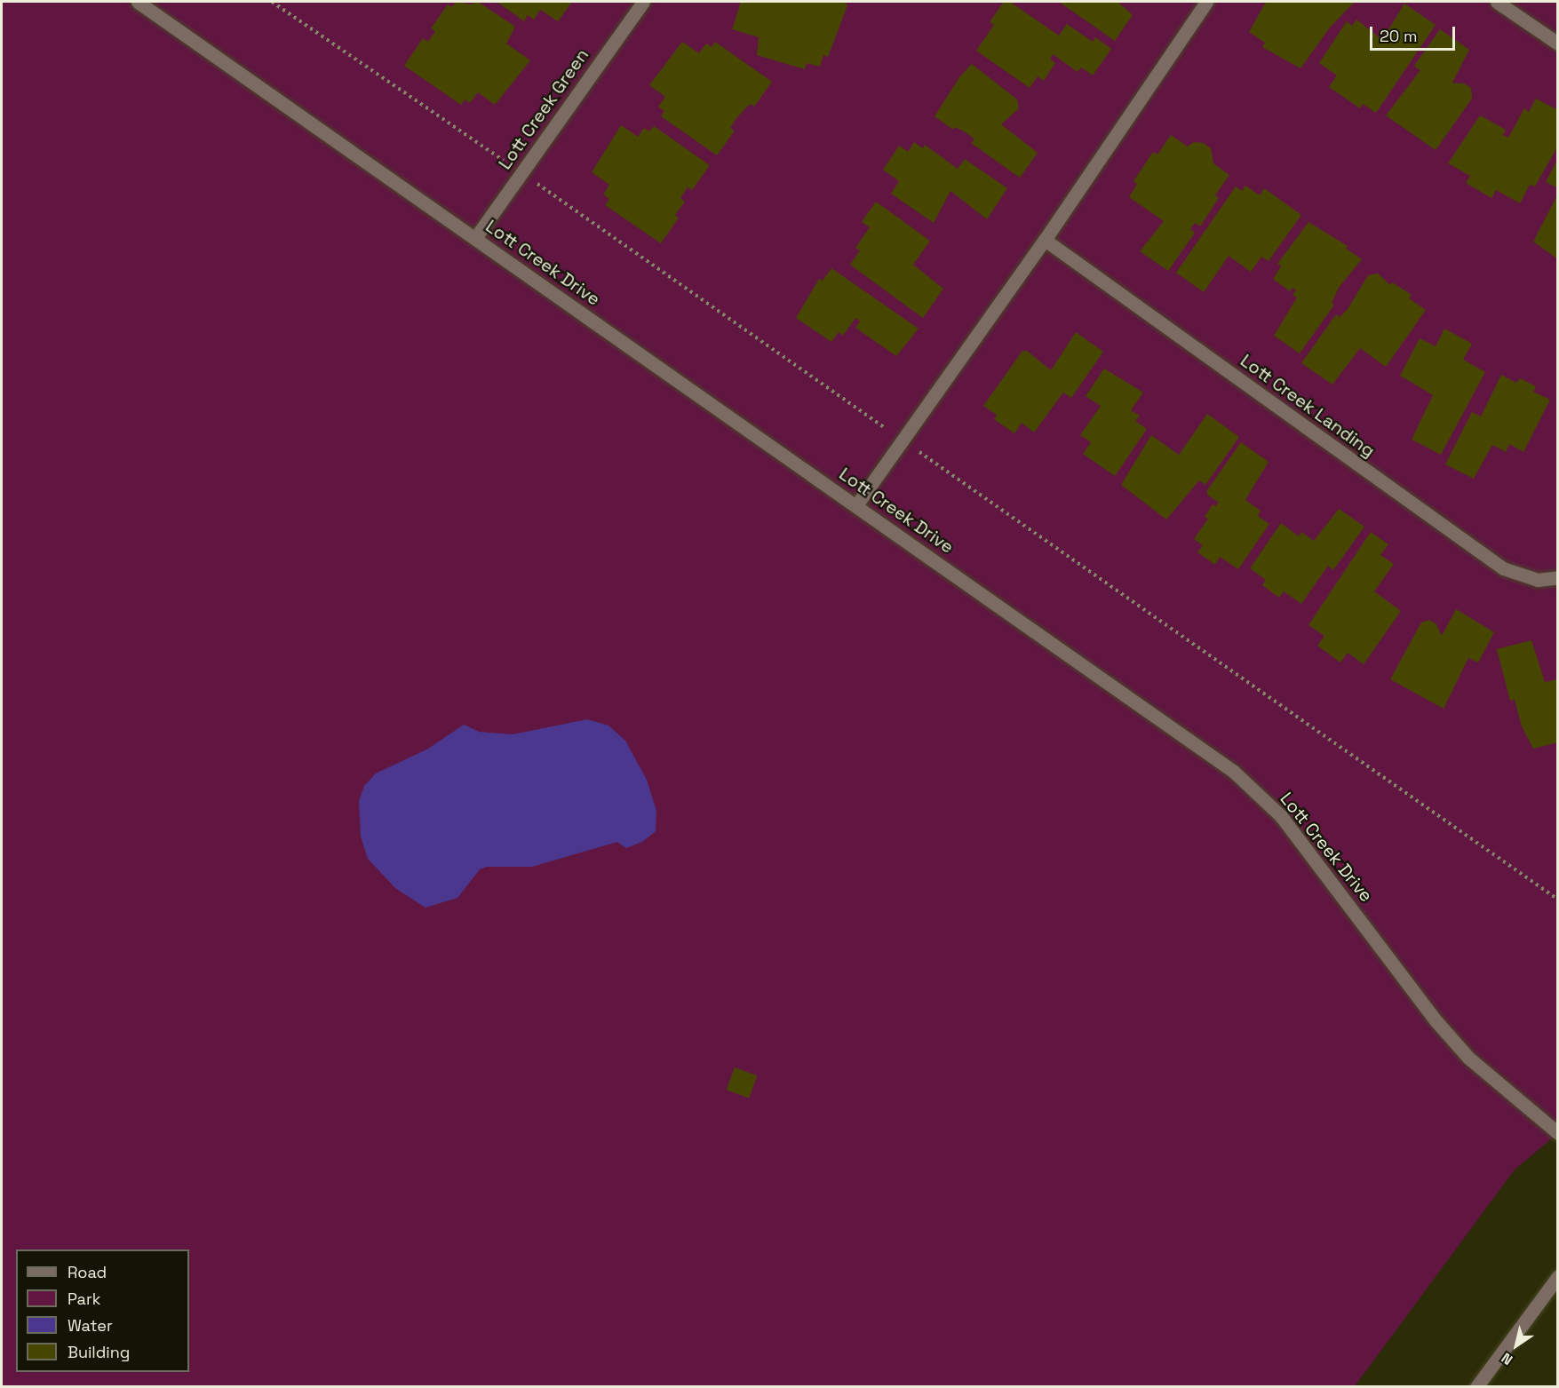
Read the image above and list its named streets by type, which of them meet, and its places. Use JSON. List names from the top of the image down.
{
  "streets": {
    "street": ["Lott Creek Green", "Lott Creek Drive", "Lott Creek Landing"]
  },
  "crossings": [
    ["Lott Creek Green", "Lott Creek Drive"]
  ],
  "legend": [
    "Road",
    "Park",
    "Water",
    "Building"
  ],
  "scale_bar": "20 m",
  "north": "bottom left"
}
